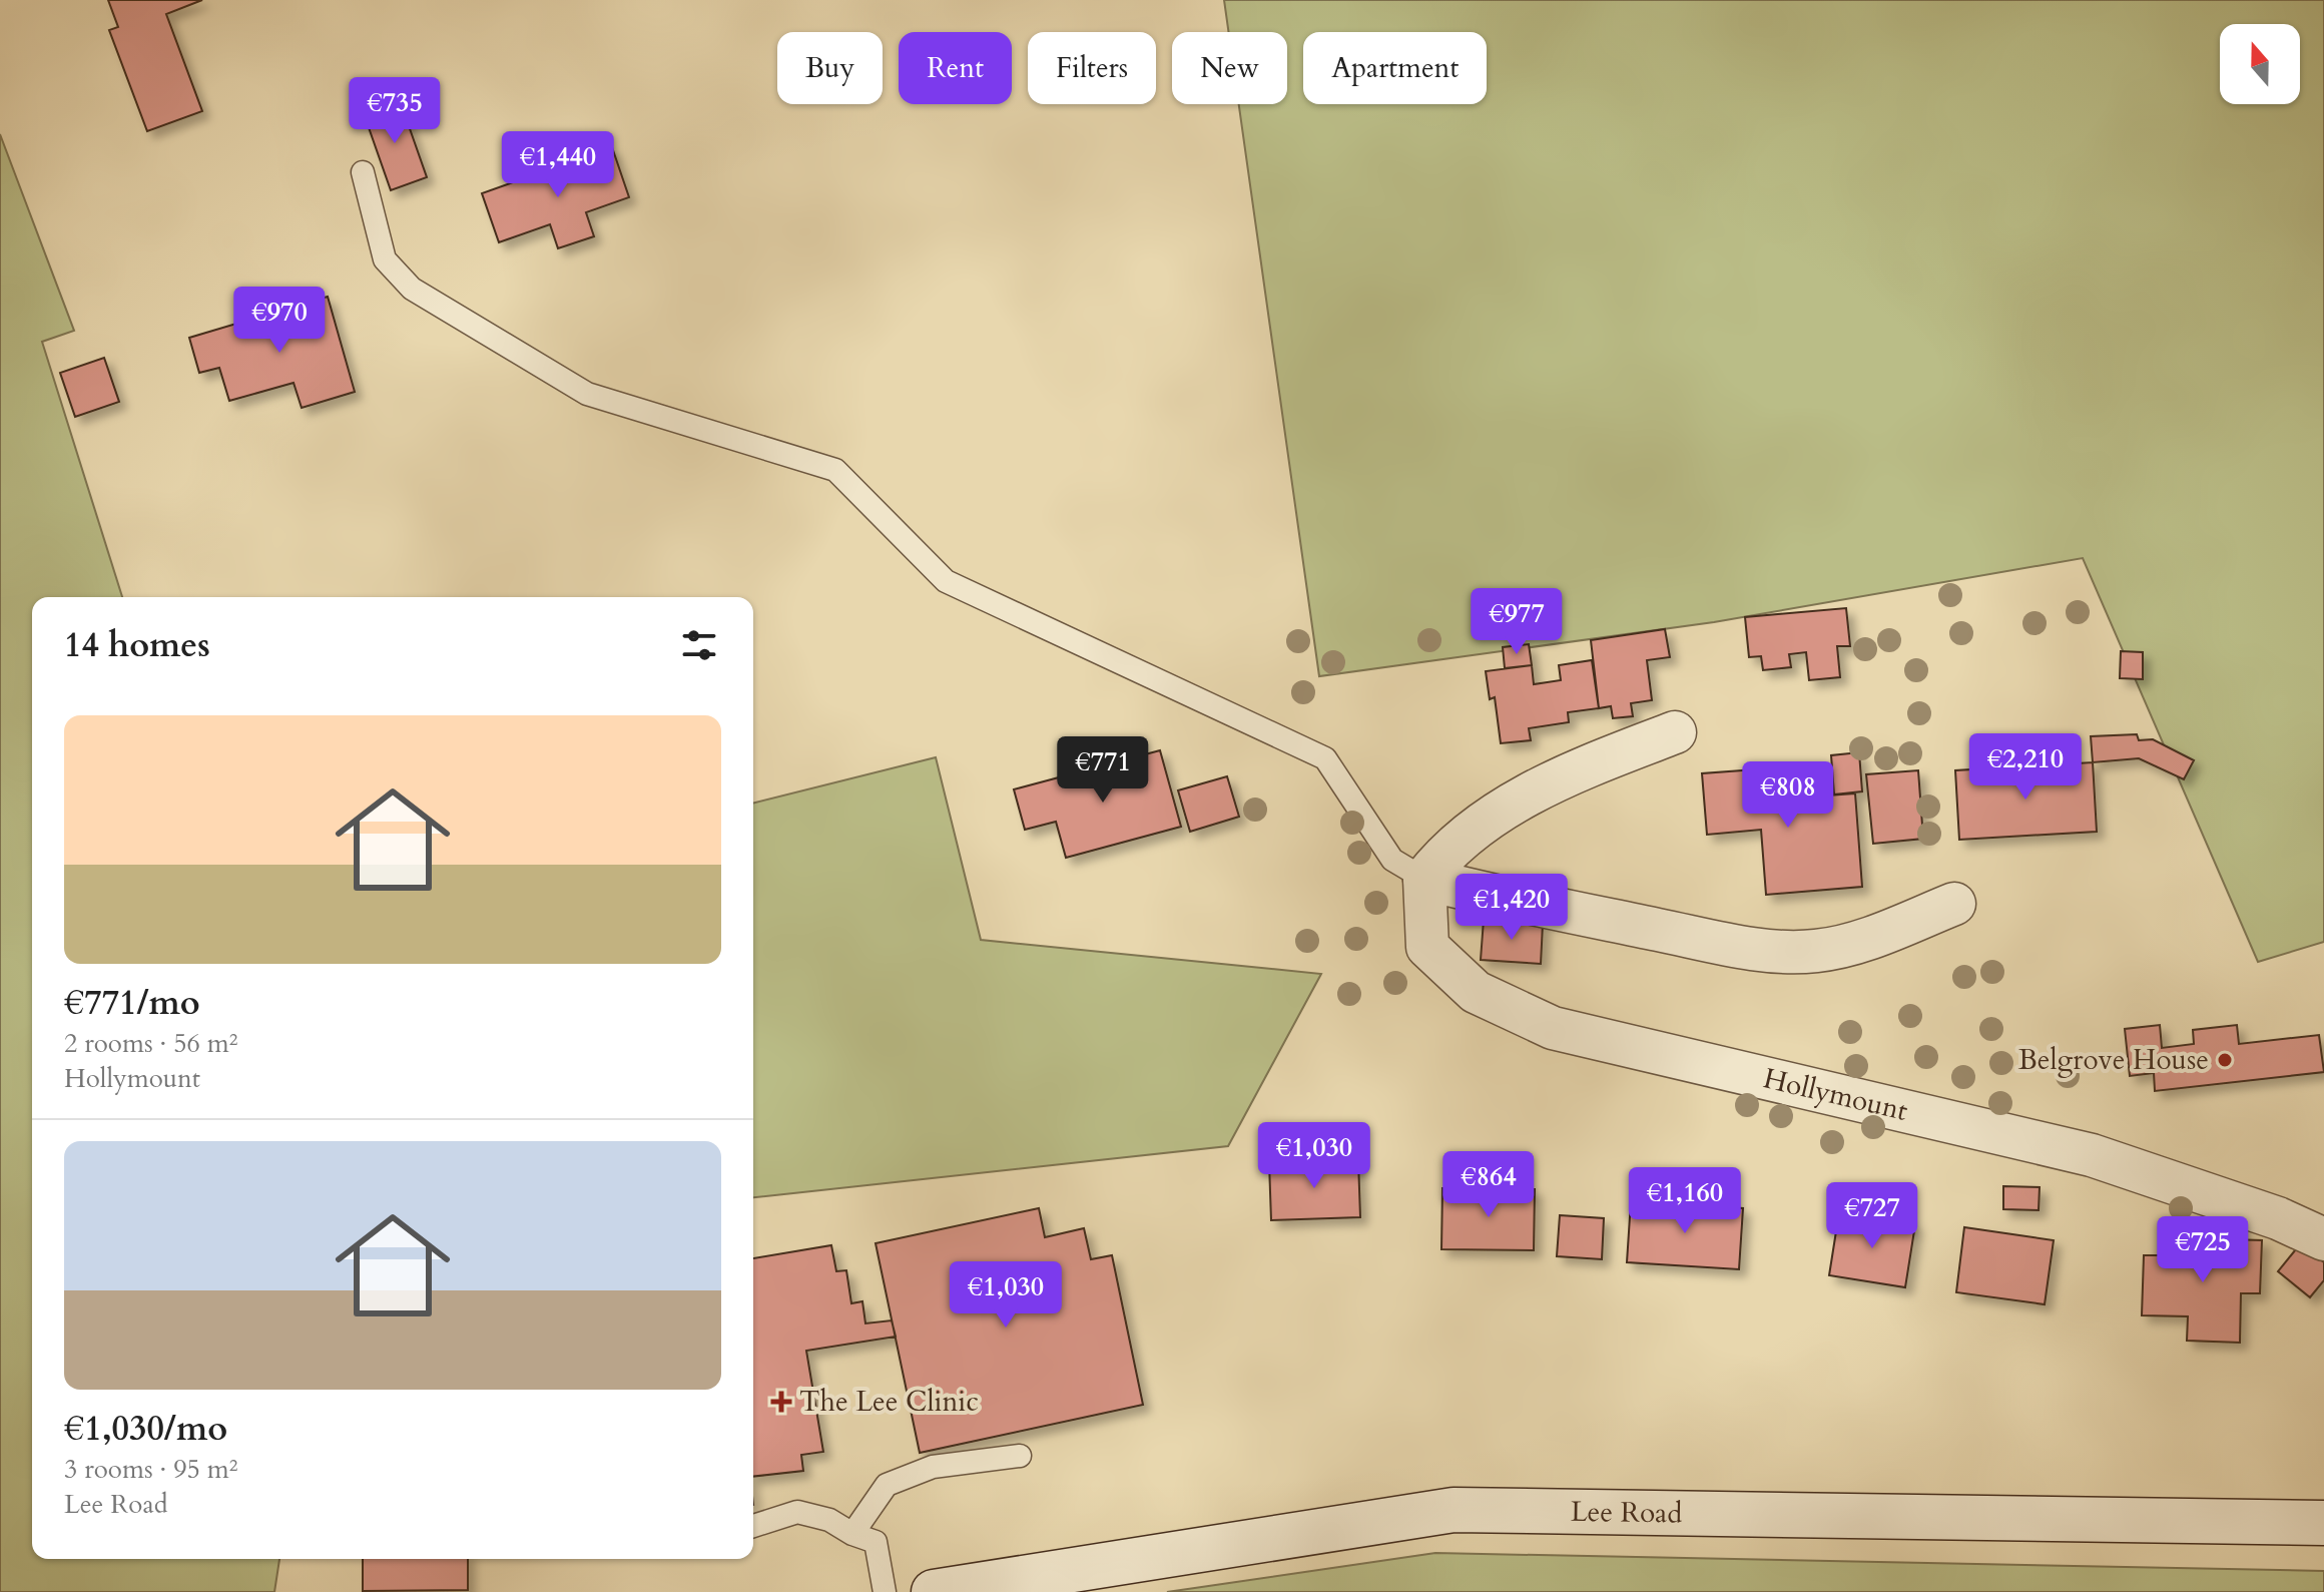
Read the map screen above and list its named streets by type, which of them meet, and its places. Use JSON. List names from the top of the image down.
{
  "streets": {
    "street": ["Hollymount", "Lee Road"]
  },
  "places": {
    "other": ["Belgrove House"],
    "health": ["The Lee Clinic"]
  },
  "north": "top",
  "page": {
    "chip": [
      "Buy",
      "Rent",
      "Filters",
      "New",
      "Apartment"
    ],
    "price": [
      "€735",
      "€1,440",
      "€970",
      "€977",
      "€2,210",
      "€771",
      "€808",
      "€1,420",
      "€1,030",
      "€864",
      "€1,160",
      "€727",
      "€725",
      "€1,030"
    ],
    "heading": "14 homes",
    "list": [
      {
        "name": "€771/mo",
        "note": "2 rooms · 56 m² · Hollymount"
      },
      {
        "name": "€1,030/mo",
        "note": "3 rooms · 95 m² · Lee Road"
      }
    ]
  }
}
